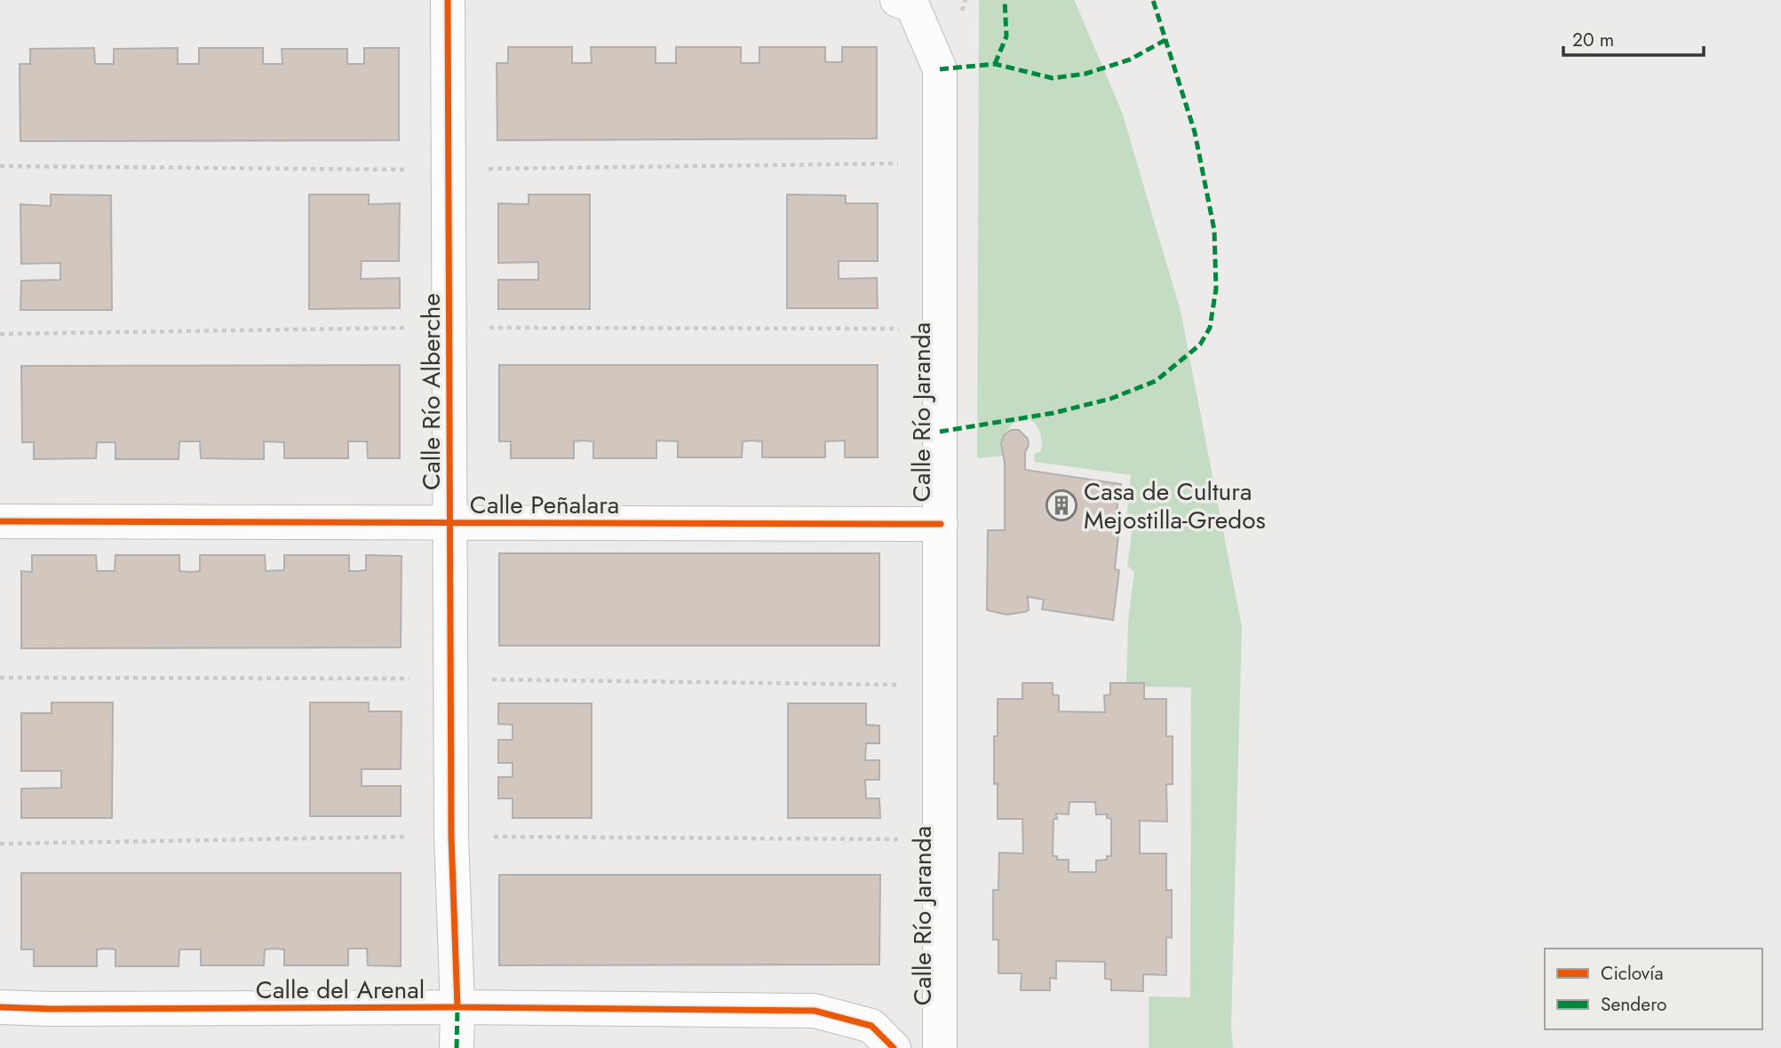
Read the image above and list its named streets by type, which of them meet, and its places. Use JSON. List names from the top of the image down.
{
  "streets": {
    "street": [
      "Calle Río Alberche",
      "Calle Río Jaranda",
      "Calle Peñalara",
      "Calle del Arenal"
    ]
  },
  "crossings": [
    ["Calle Río Alberche", "Calle Peñalara"],
    ["Calle Río Alberche", "Calle del Arenal"],
    ["Calle Río Jaranda", "Calle Peñalara"]
  ],
  "places": {
    "building": ["Casa de Cultura Mejostilla-Gredos"]
  },
  "legend": ["Ciclovía", "Sendero"],
  "scale_bar": "20 m"
}
